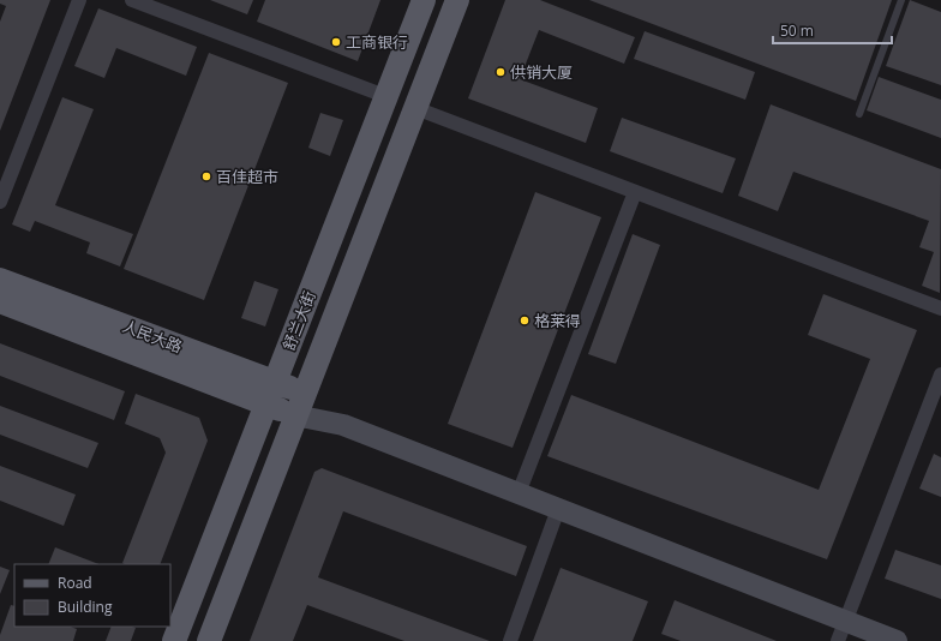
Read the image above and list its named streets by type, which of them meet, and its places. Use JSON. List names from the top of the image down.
{
  "streets": {
    "main road": ["舒兰大街", "人民大路"]
  },
  "crossings": [
    ["舒兰大街", "人民大路"]
  ],
  "places": [
    "工商银行",
    "供销大厦",
    "百佳超市",
    "格莱得"
  ],
  "legend": ["Road", "Building"],
  "scale_bar": "50 m"
}
